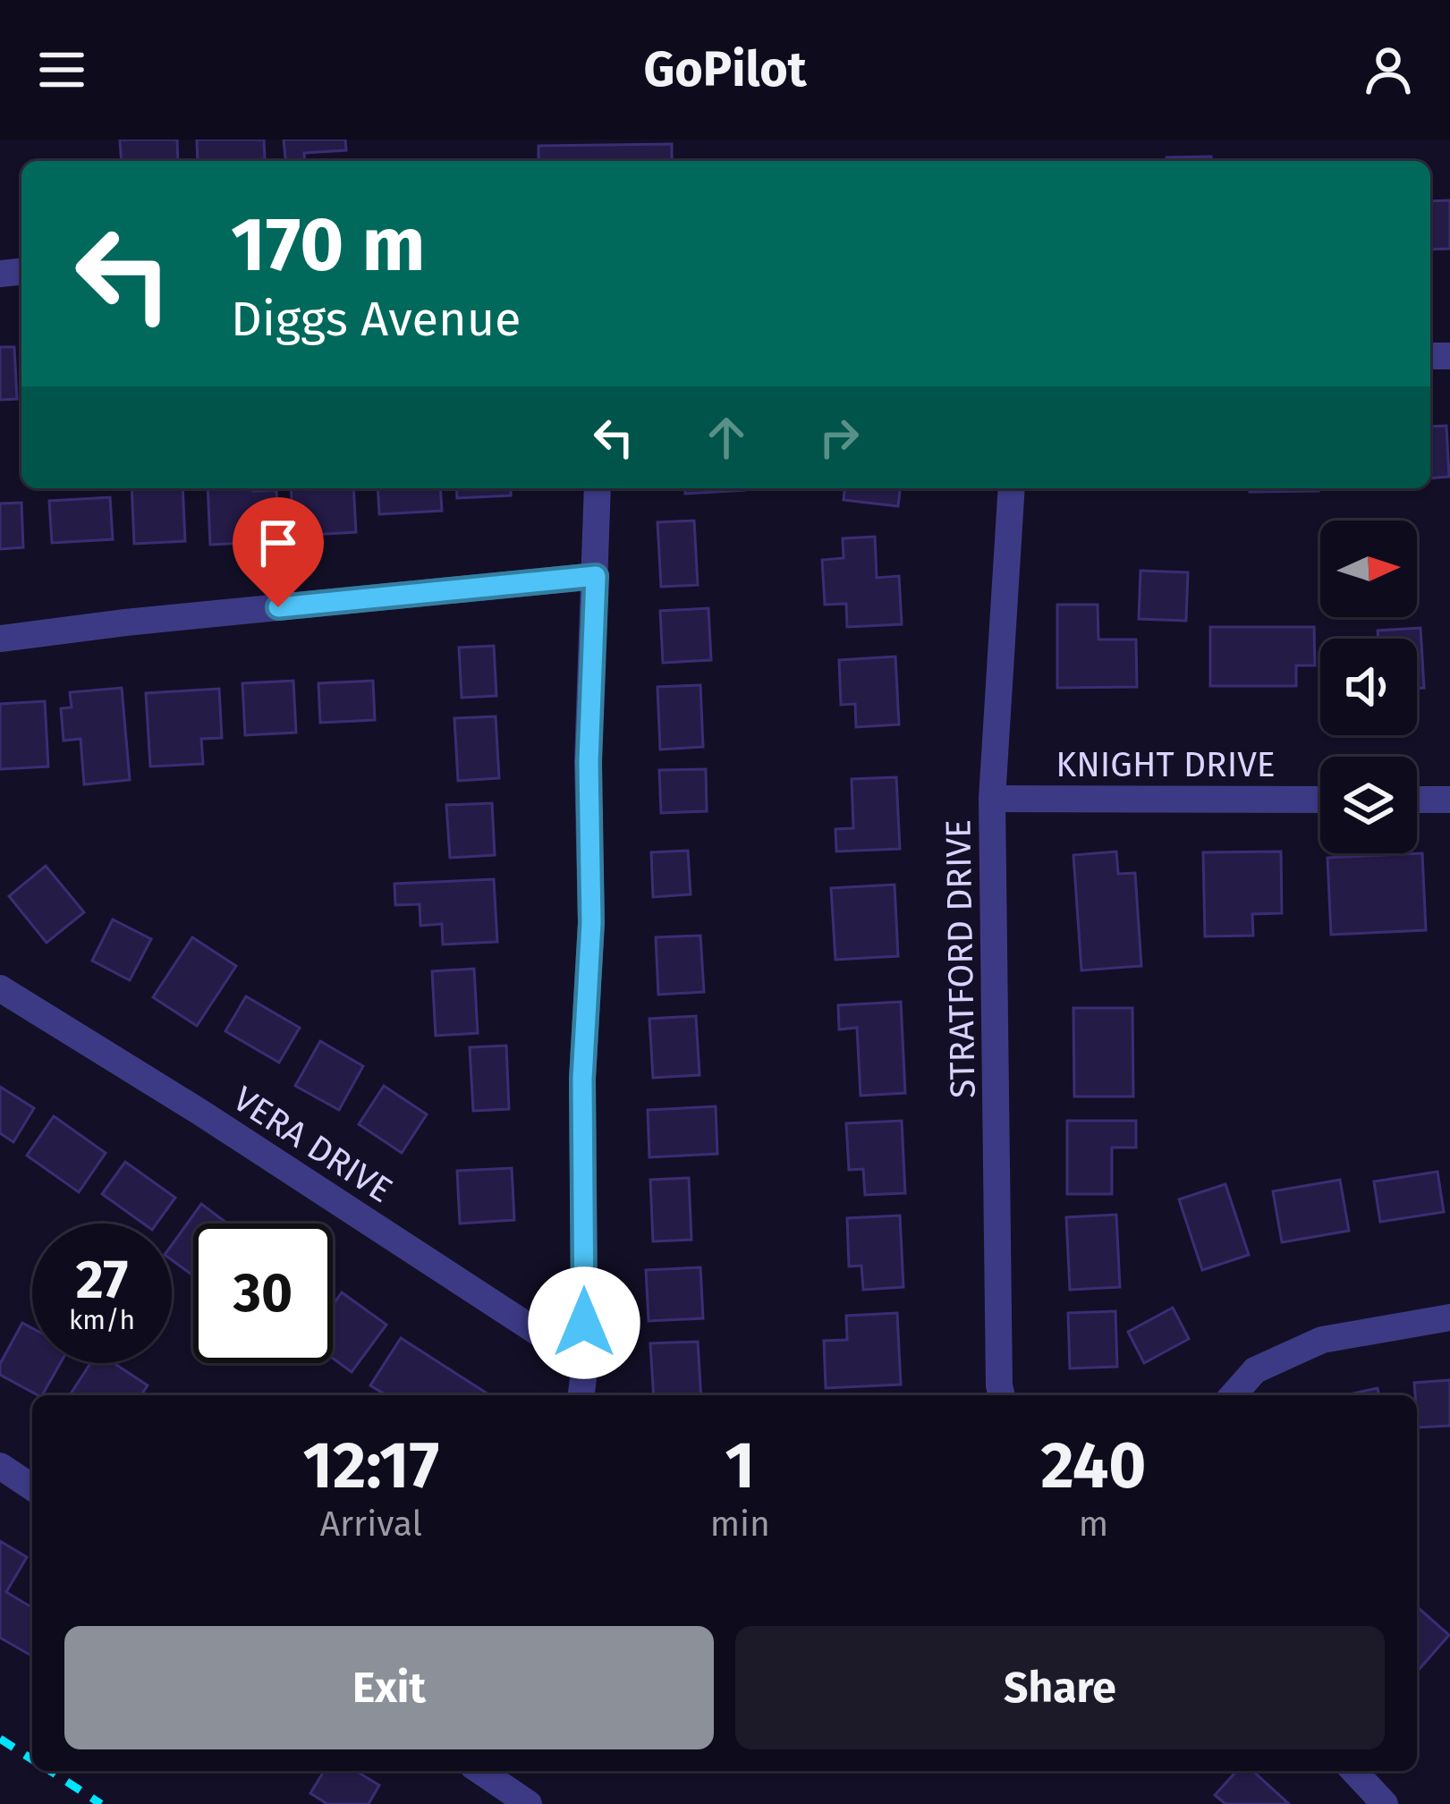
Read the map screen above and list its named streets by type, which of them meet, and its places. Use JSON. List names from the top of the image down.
{
  "streets": {
    "street": ["KNIGHT DRIVE", "STRATFORD DRIVE", "VERA DRIVE"]
  },
  "crossings": [
    ["KNIGHT DRIVE", "STRATFORD DRIVE"]
  ],
  "north": "right",
  "page": {
    "header": "GoPilot",
    "turn": ["170 m", "Diggs Avenue"],
    "speed": "27 km/h",
    "limit": "30",
    "eta": [
      "12:17",
      "Arrival",
      "1",
      "min",
      "240",
      "m"
    ],
    "buttons": ["Exit", "Share"]
  }
}
